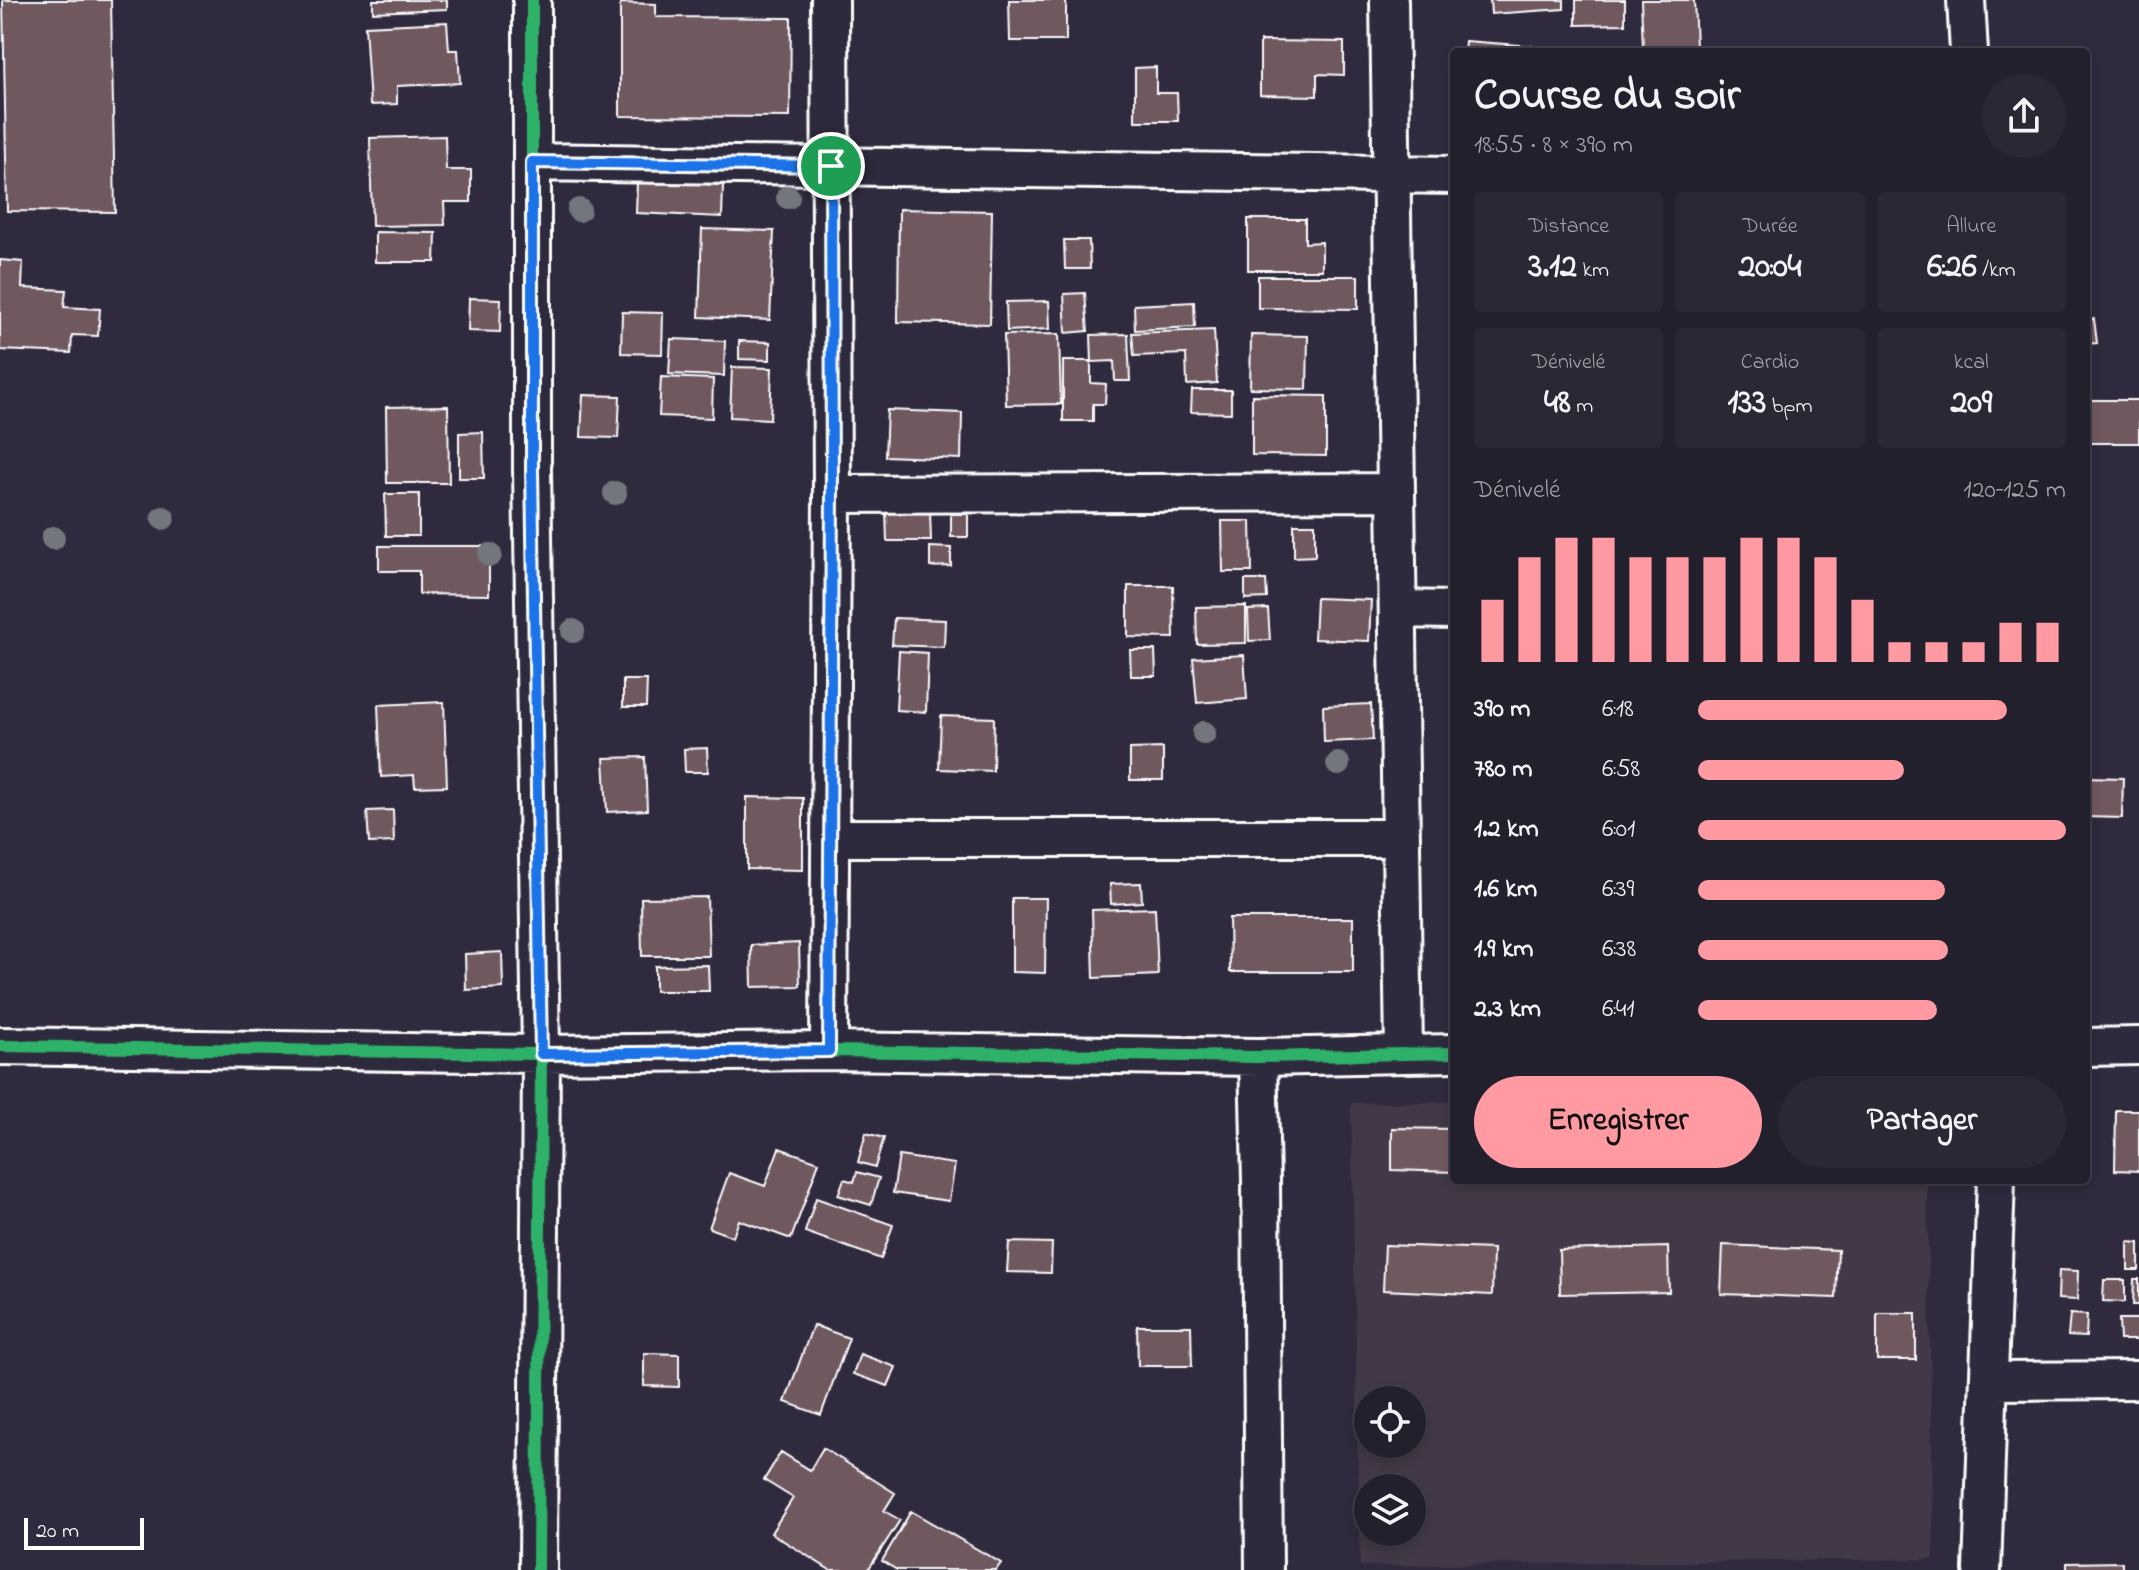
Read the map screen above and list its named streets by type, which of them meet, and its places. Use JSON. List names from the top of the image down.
{
  "scale_bar": "20 m",
  "page": {
    "heading": ["Course du soir", "18:55 · 8 × 390 m"],
    "stats": [
      ["Distance", "3.12 km"],
      ["Durée", "20:04"],
      ["Allure", "6:26 /km"],
      ["Dénivelé", "48 m"],
      ["Cardio", "133 bpm"],
      ["kcal", "209"]
    ],
    "chart": ["Dénivelé", "120–125 m"],
    "list": [
      {
        "name": "390 m",
        "note": "6:18"
      },
      {
        "name": "780 m",
        "note": "6:58"
      },
      {
        "name": "1.2 km",
        "note": "6:01"
      },
      {
        "name": "1.6 km",
        "note": "6:39"
      },
      {
        "name": "1.9 km",
        "note": "6:38"
      },
      {
        "name": "2.3 km",
        "note": "6:41"
      }
    ],
    "buttons": ["Enregistrer", "Partager"],
    "scale": "20 m"
  }
}
